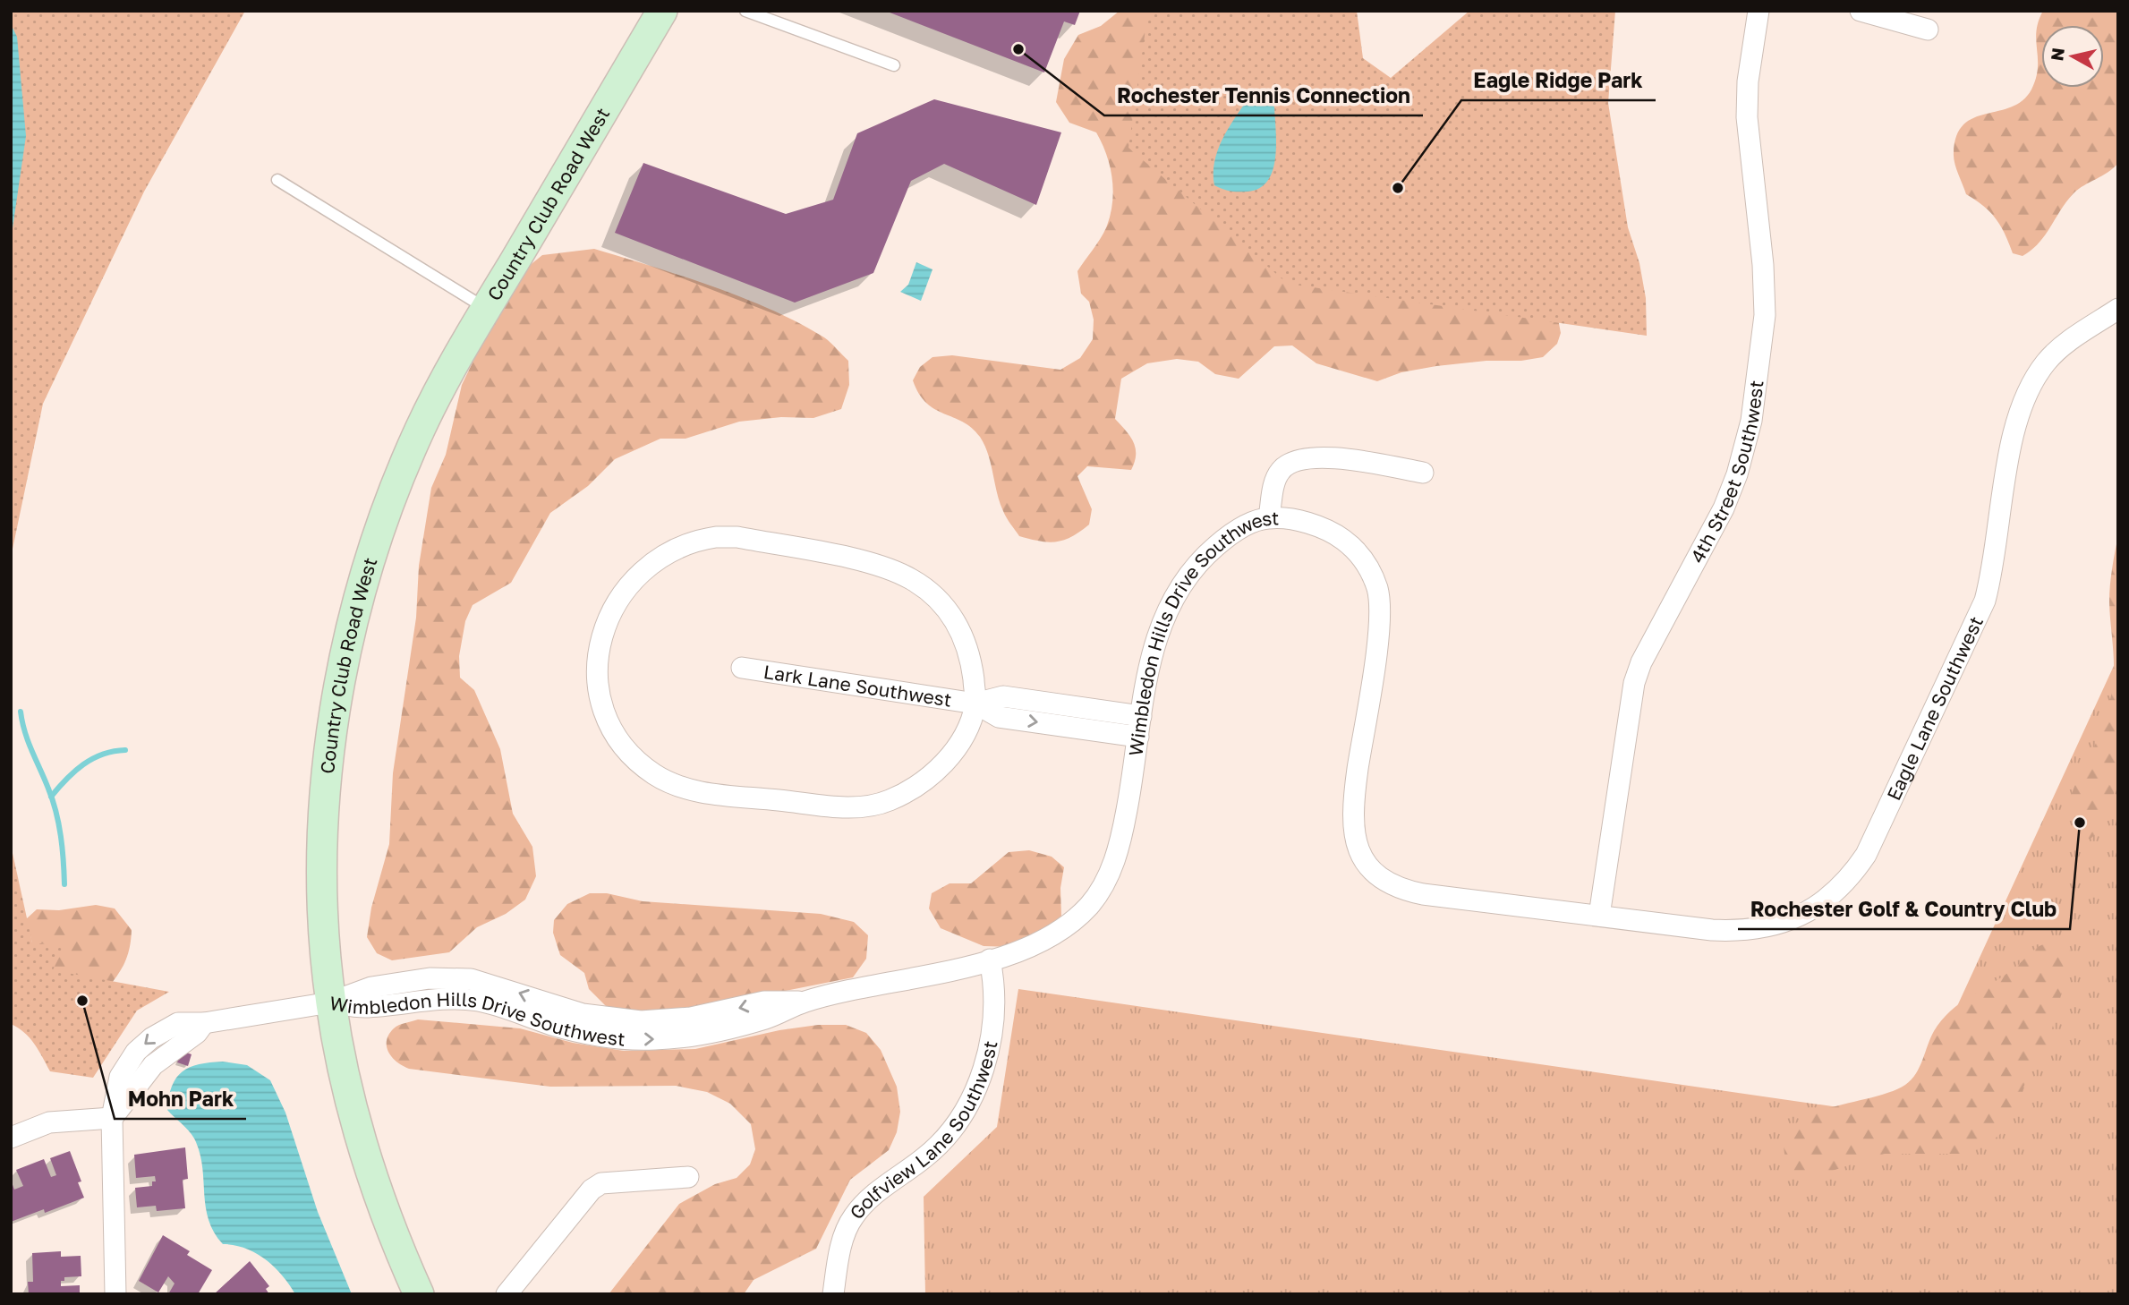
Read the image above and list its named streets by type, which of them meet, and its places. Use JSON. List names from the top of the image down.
{
  "streets": {
    "main road": ["Country Club Road West"],
    "street": [
      "4th Street Southwest",
      "Wimbledon Hills Drive Southwest",
      "Lark Lane Southwest",
      "Eagle Lane Southwest",
      "Golfview Lane Southwest"
    ]
  },
  "crossings": [
    ["Country Club Road West", "Wimbledon Hills Drive Southwest"],
    ["4th Street Southwest", "Wimbledon Hills Drive Southwest"],
    ["4th Street Southwest", "Eagle Lane Southwest"],
    ["Wimbledon Hills Drive Southwest", "Lark Lane Southwest"],
    ["Wimbledon Hills Drive Southwest", "Eagle Lane Southwest"],
    ["Wimbledon Hills Drive Southwest", "Golfview Lane Southwest"]
  ],
  "places": [
    "Rochester Tennis Connection",
    "Eagle Ridge Park",
    "Rochester Golf & Country Club",
    "Mohn Park"
  ],
  "north": "left"
}
